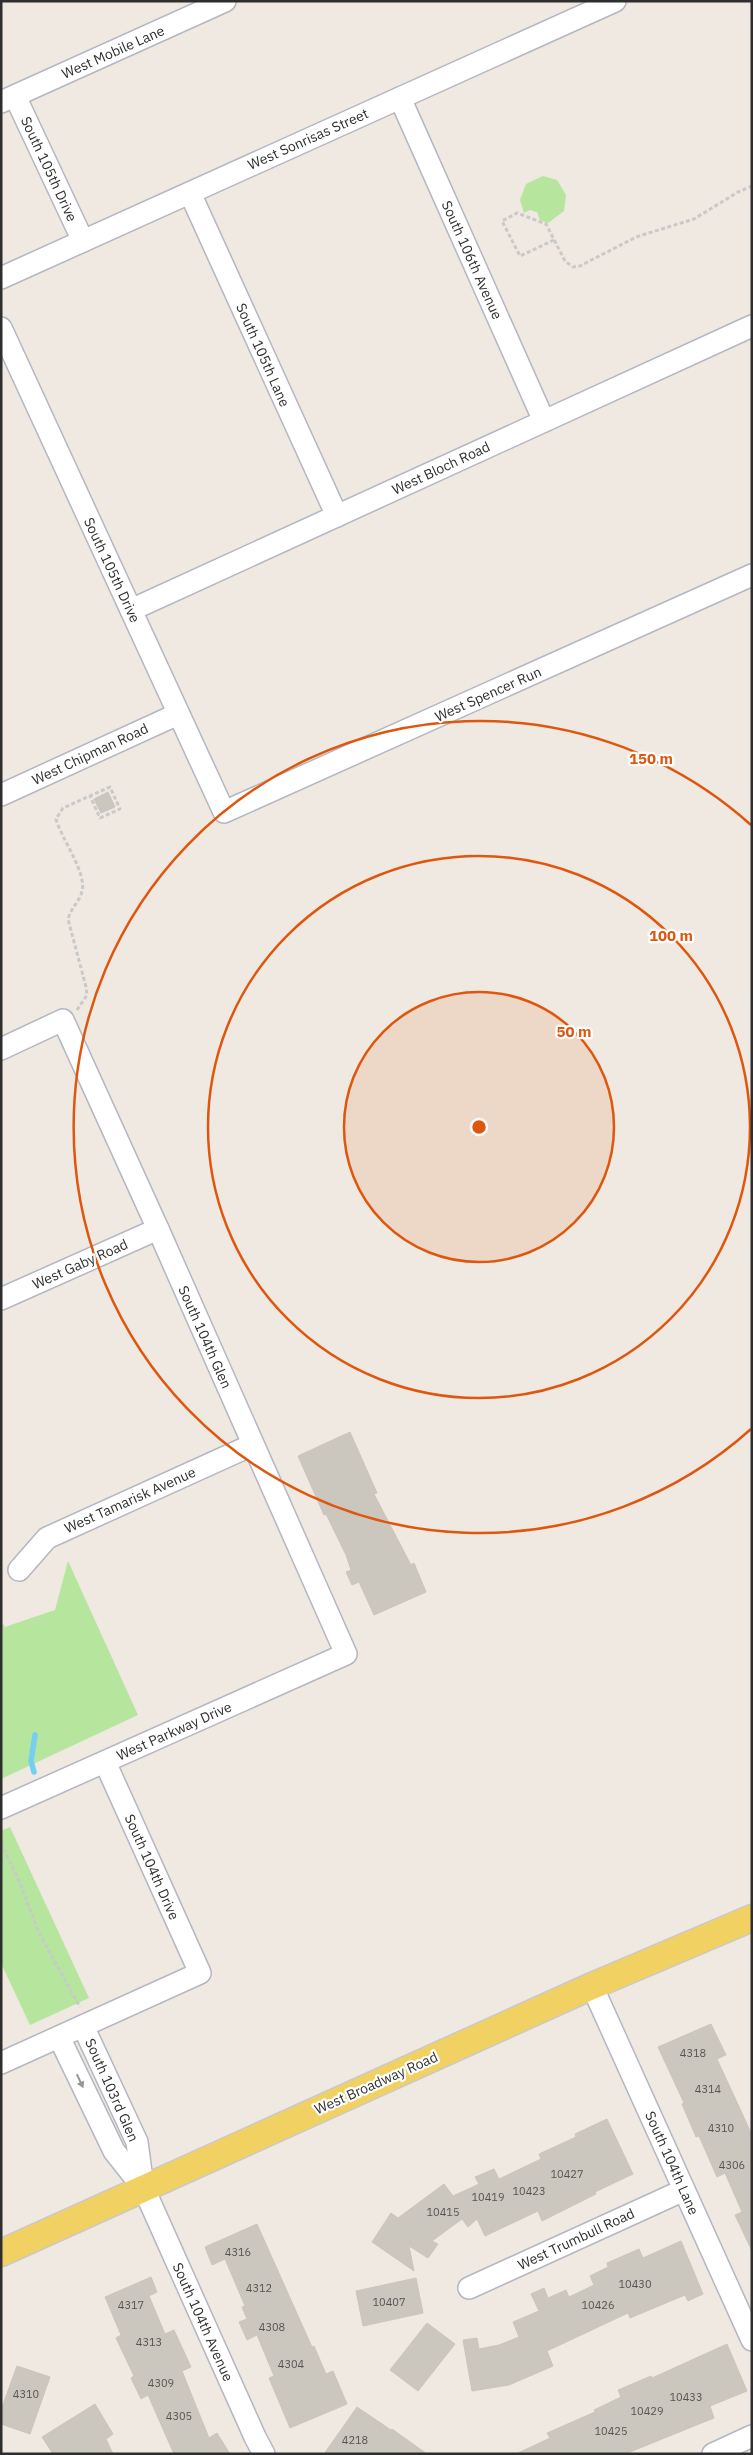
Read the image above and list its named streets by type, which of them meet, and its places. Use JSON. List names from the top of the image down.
{
  "streets": {
    "main road": ["West Broadway Road"],
    "street": [
      "West Mobile Lane",
      "West Sonrisas Street",
      "South 105th Drive",
      "South 106th Avenue",
      "South 105th Lane",
      "West Bloch Road",
      "West Spencer Run",
      "West Chipman Road",
      "West Gaby Road",
      "South 104th Glen",
      "West Tamarisk Avenue",
      "West Parkway Drive",
      "South 104th Drive",
      "South 103rd Glen",
      "South 104th Lane",
      "West Trumbull Road",
      "South 104th Avenue"
    ]
  },
  "crossings": [
    ["West Mobile Lane", "South 105th Drive"],
    ["West Sonrisas Street", "South 105th Drive"],
    ["West Sonrisas Street", "South 106th Avenue"],
    ["West Sonrisas Street", "South 105th Lane"],
    ["South 105th Drive", "West Bloch Road"],
    ["South 105th Drive", "West Spencer Run"],
    ["South 105th Drive", "West Chipman Road"],
    ["South 106th Avenue", "West Bloch Road"],
    ["South 105th Lane", "West Bloch Road"],
    ["West Gaby Road", "South 104th Glen"],
    ["South 104th Glen", "West Tamarisk Avenue"],
    ["South 104th Glen", "West Parkway Drive"],
    ["West Parkway Drive", "South 104th Drive"],
    ["West Broadway Road", "South 103rd Glen"],
    ["West Broadway Road", "South 104th Lane"],
    ["West Broadway Road", "South 104th Avenue"],
    ["South 103rd Glen", "South 104th Avenue"],
    ["South 104th Lane", "West Trumbull Road"]
  ],
  "house_numbers": [
    "4318",
    "4314",
    "4310",
    "4306",
    "10427",
    "10423",
    "10419",
    "10415",
    "4316",
    "10430",
    "4312",
    "10407",
    "4317",
    "10426",
    "4308",
    "4313",
    "4304",
    "4309",
    "4310",
    "10433",
    "10429",
    "4305",
    "10425",
    "4218"
  ],
  "rings": ["150 m", "100 m", "50 m"]
}
